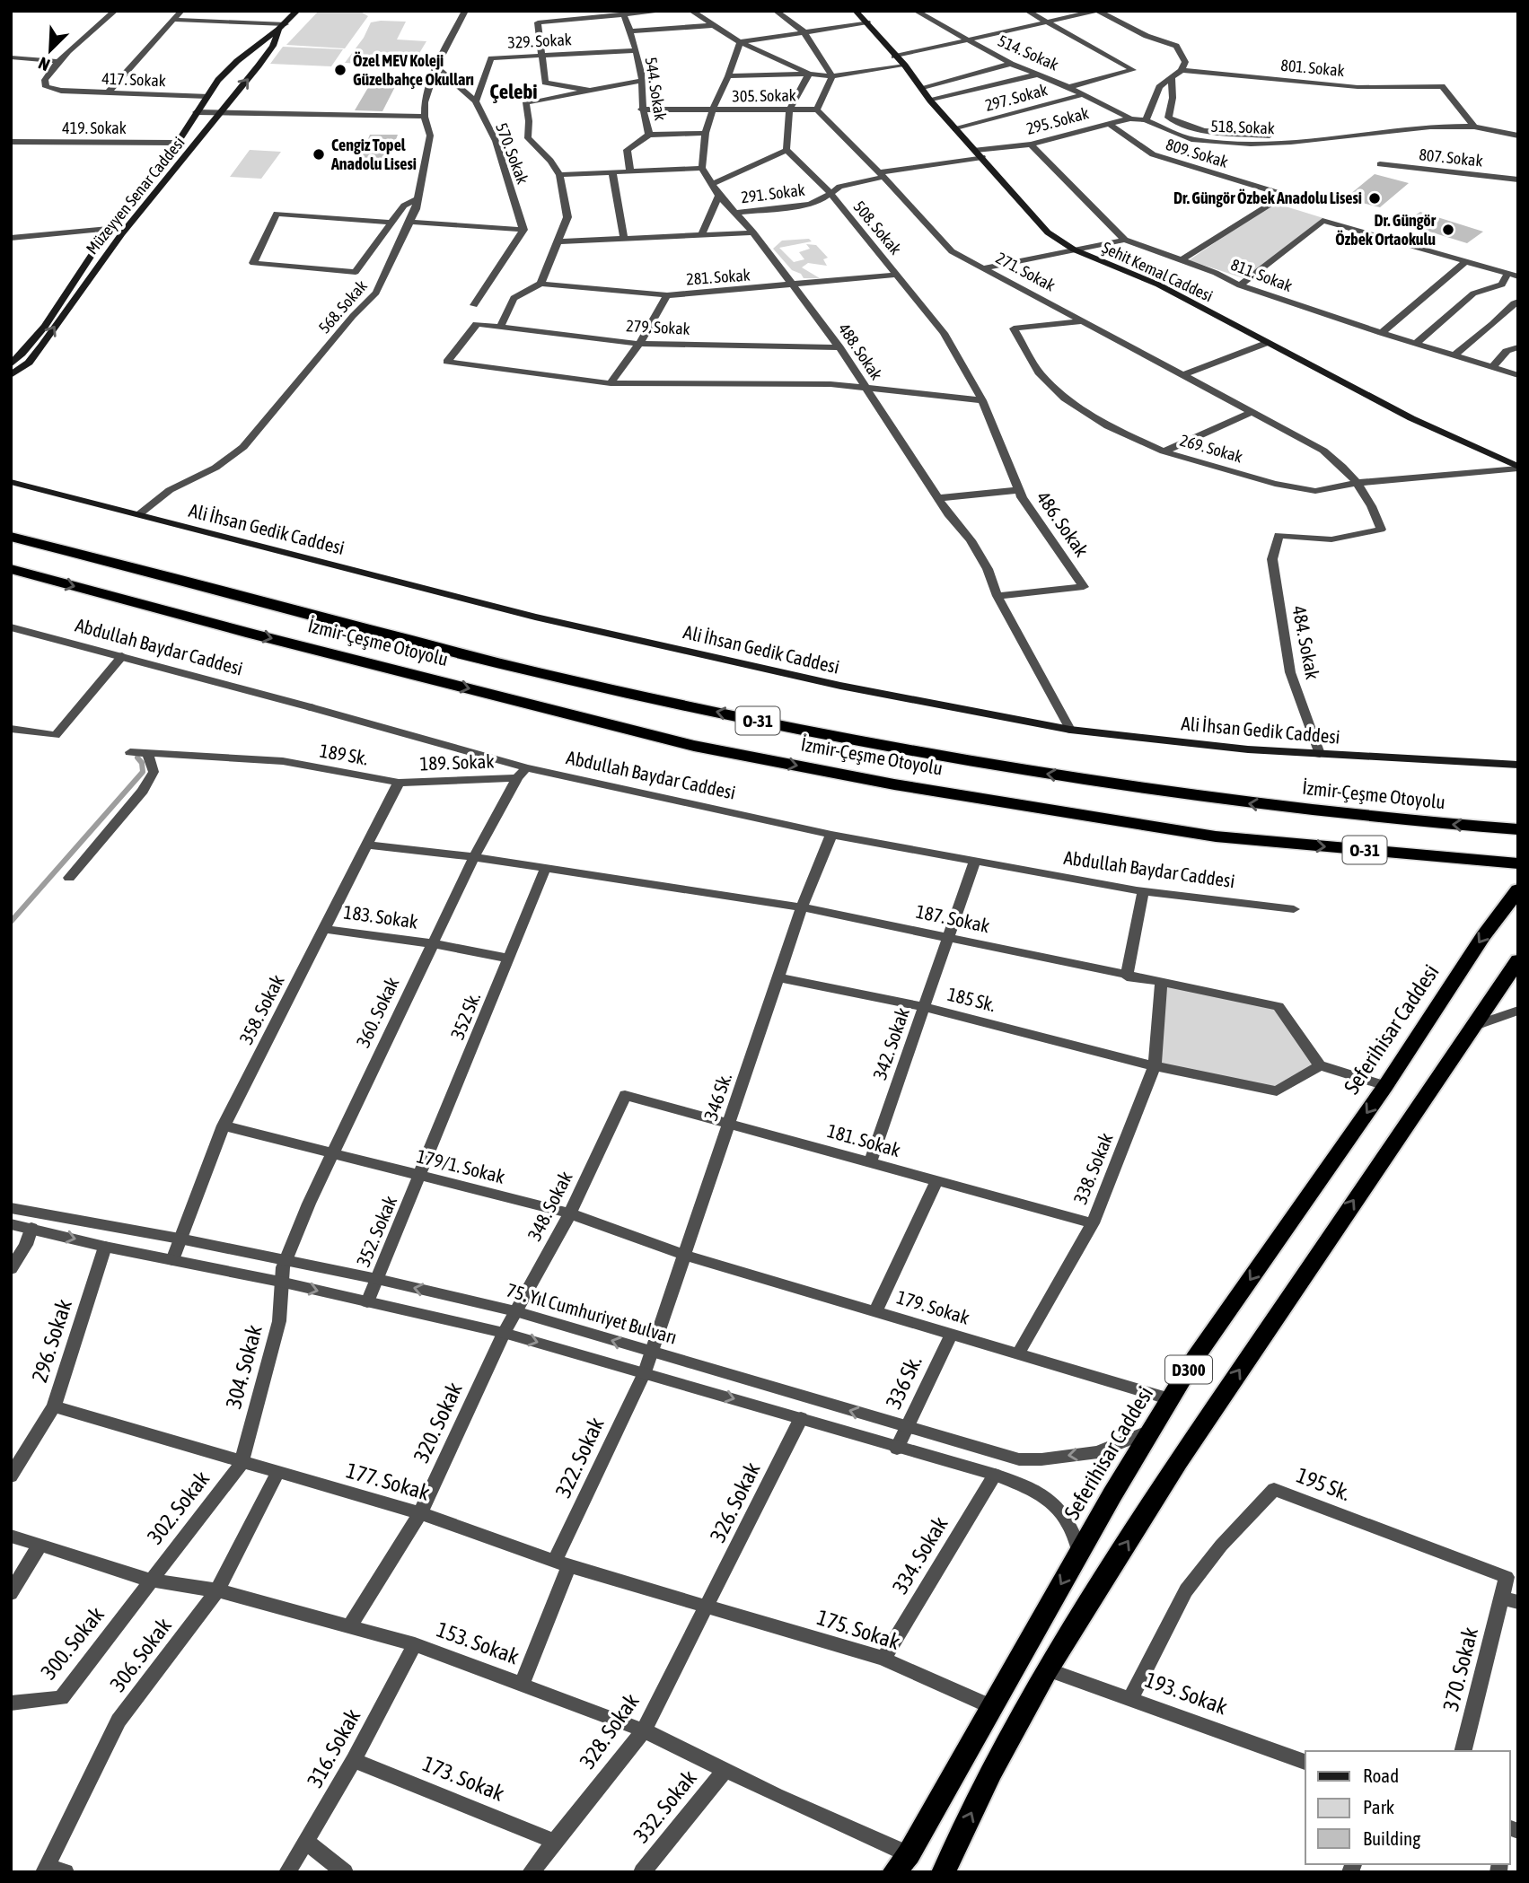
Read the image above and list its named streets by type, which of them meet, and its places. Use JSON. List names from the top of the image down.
{
  "streets": {
    "highway": [
      "İzmir-Çeşme Otoyolu",
      "O-31",
      "Seferihisar Caddesi",
      "D300"
    ],
    "main road": ["Müzeyyen Senar Caddesi", "Şehit Kemal Caddesi", "Ali İhsan Gedik Caddesi"],
    "street": [
      "329. Sokak",
      "514. Sokak",
      "801. Sokak",
      "417. Sokak",
      "544. Sokak",
      "305. Sokak",
      "297. Sokak",
      "295. Sokak",
      "518. Sokak",
      "419. Sokak",
      "570. Sokak",
      "809. Sokak",
      "807. Sokak",
      "291. Sokak",
      "508. Sokak",
      "271. Sokak",
      "811. Sokak",
      "281. Sokak",
      "568. Sokak",
      "279. Sokak",
      "488. Sokak",
      "269. Sokak",
      "486. Sokak",
      "484. Sokak",
      "Abdullah Baydar Caddesi",
      "189 Sk.",
      "189. Sokak",
      "183. Sokak",
      "187. Sokak",
      "185 Sk.",
      "358. Sokak",
      "360. Sokak",
      "352 Sk.",
      "342. Sokak",
      "346 Sk.",
      "181. Sokak",
      "179/1. Sokak",
      "338. Sokak",
      "348. Sokak",
      "352. Sokak",
      "179. Sokak",
      "75. Yıl Cumhuriyet Bulvarı",
      "296. Sokak",
      "304. Sokak",
      "336 Sk.",
      "320. Sokak",
      "322. Sokak",
      "177. Sokak",
      "195 Sk.",
      "326. Sokak",
      "302. Sokak",
      "334. Sokak",
      "175. Sokak",
      "300. Sokak",
      "153. Sokak",
      "306. Sokak",
      "370. Sokak",
      "193. Sokak",
      "328. Sokak",
      "316. Sokak",
      "173. Sokak",
      "332. Sokak"
    ]
  },
  "crossings": [
    ["329. Sokak", "544. Sokak"],
    ["329. Sokak", "570. Sokak"],
    ["514. Sokak", "297. Sokak"],
    ["514. Sokak", "295. Sokak"],
    ["801. Sokak", "518. Sokak"],
    ["417. Sokak", "Müzeyyen Senar Caddesi"],
    ["544. Sokak", "305. Sokak"],
    ["305. Sokak", "271. Sokak"],
    ["297. Sokak", "Şehit Kemal Caddesi"],
    ["295. Sokak", "518. Sokak"],
    ["295. Sokak", "809. Sokak"],
    ["295. Sokak", "291. Sokak"],
    ["295. Sokak", "271. Sokak"],
    ["295. Sokak", "Şehit Kemal Caddesi"],
    ["295. Sokak", "811. Sokak"],
    ["419. Sokak", "Müzeyyen Senar Caddesi"],
    ["570. Sokak", "568. Sokak"],
    ["809. Sokak", "811. Sokak"],
    ["291. Sokak", "508. Sokak"],
    ["291. Sokak", "271. Sokak"],
    ["291. Sokak", "488. Sokak"],
    ["508. Sokak", "281. Sokak"],
    ["508. Sokak", "486. Sokak"],
    ["271. Sokak", "269. Sokak"],
    ["271. Sokak", "484. Sokak"],
    ["Şehit Kemal Caddesi", "269. Sokak"],
    ["281. Sokak", "488. Sokak"],
    ["568. Sokak", "Ali İhsan Gedik Caddesi"],
    ["279. Sokak", "488. Sokak"],
    ["488. Sokak", "486. Sokak"],
    ["488. Sokak", "Ali İhsan Gedik Caddesi"],
    ["Ali İhsan Gedik Caddesi", "484. Sokak"],
    ["Abdullah Baydar Caddesi", "189. Sokak"],
    ["Abdullah Baydar Caddesi", "360. Sokak"],
    ["Abdullah Baydar Caddesi", "342. Sokak"],
    ["Abdullah Baydar Caddesi", "346 Sk."],
    ["189 Sk.", "189. Sokak"],
    ["189 Sk.", "358. Sokak"],
    ["189. Sokak", "358. Sokak"],
    ["189. Sokak", "360. Sokak"],
    ["183. Sokak", "358. Sokak"],
    ["183. Sokak", "360. Sokak"],
    ["183. Sokak", "352 Sk."],
    ["187. Sokak", "185 Sk."],
    ["187. Sokak", "358. Sokak"],
    ["187. Sokak", "360. Sokak"],
    ["187. Sokak", "352 Sk."],
    ["187. Sokak", "342. Sokak"],
    ["187. Sokak", "346 Sk."],
    ["187. Sokak", "338. Sokak"],
    ["185 Sk.", "342. Sokak"],
    ["185 Sk.", "346 Sk."],
    ["185 Sk.", "338. Sokak"],
    ["358. Sokak", "179/1. Sokak"],
    ["358. Sokak", "75. Yıl Cumhuriyet Bulvarı"],
    ["360. Sokak", "179/1. Sokak"],
    ["360. Sokak", "75. Yıl Cumhuriyet Bulvarı"],
    ["360. Sokak", "304. Sokak"],
    ["352 Sk.", "179/1. Sokak"],
    ["352 Sk.", "352. Sokak"],
    ["Seferihisar Caddesi", "179. Sokak"],
    ["Seferihisar Caddesi", "75. Yıl Cumhuriyet Bulvarı"],
    ["Seferihisar Caddesi", "175. Sokak"],
    ["Seferihisar Caddesi", "153. Sokak"],
    ["342. Sokak", "181. Sokak"],
    ["346 Sk.", "181. Sokak"],
    ["346 Sk.", "179/1. Sokak"],
    ["346 Sk.", "179. Sokak"],
    ["346 Sk.", "75. Yıl Cumhuriyet Bulvarı"],
    ["346 Sk.", "322. Sokak"],
    ["181. Sokak", "338. Sokak"],
    ["181. Sokak", "348. Sokak"],
    ["179/1. Sokak", "348. Sokak"],
    ["179/1. Sokak", "352. Sokak"],
    ["179/1. Sokak", "179. Sokak"],
    ["338. Sokak", "179. Sokak"],
    ["348. Sokak", "75. Yıl Cumhuriyet Bulvarı"],
    ["348. Sokak", "320. Sokak"],
    ["352. Sokak", "75. Yıl Cumhuriyet Bulvarı"],
    ["179. Sokak", "336 Sk."],
    ["75. Yıl Cumhuriyet Bulvarı", "336 Sk."],
    ["296. Sokak", "177. Sokak"],
    ["304. Sokak", "177. Sokak"],
    ["304. Sokak", "302. Sokak"],
    ["D300", "193. Sokak"],
    ["320. Sokak", "177. Sokak"],
    ["320. Sokak", "153. Sokak"],
    ["322. Sokak", "177. Sokak"],
    ["322. Sokak", "153. Sokak"],
    ["177. Sokak", "326. Sokak"],
    ["177. Sokak", "302. Sokak"],
    ["177. Sokak", "175. Sokak"],
    ["177. Sokak", "306. Sokak"],
    ["177. Sokak", "328. Sokak"],
    ["195 Sk.", "370. Sokak"],
    ["195 Sk.", "193. Sokak"],
    ["326. Sokak", "175. Sokak"],
    ["326. Sokak", "328. Sokak"],
    ["302. Sokak", "300. Sokak"],
    ["302. Sokak", "153. Sokak"],
    ["334. Sokak", "175. Sokak"],
    ["175. Sokak", "328. Sokak"],
    ["300. Sokak", "153. Sokak"],
    ["153. Sokak", "306. Sokak"],
    ["153. Sokak", "328. Sokak"],
    ["153. Sokak", "316. Sokak"],
    ["153. Sokak", "332. Sokak"],
    ["328. Sokak", "173. Sokak"],
    ["316. Sokak", "173. Sokak"]
  ],
  "districts": ["Çelebi"],
  "places": [
    "Özel MEV Koleji Güzelbahçe Okulları",
    "Cengiz Topel Anadolu Lisesi",
    "Dr. Güngör Özbek Anadolu Lisesi",
    "Dr. Güngör Özbek Ortaokulu"
  ],
  "legend": ["Road", "Park", "Building"],
  "north": "bottom left"
}
